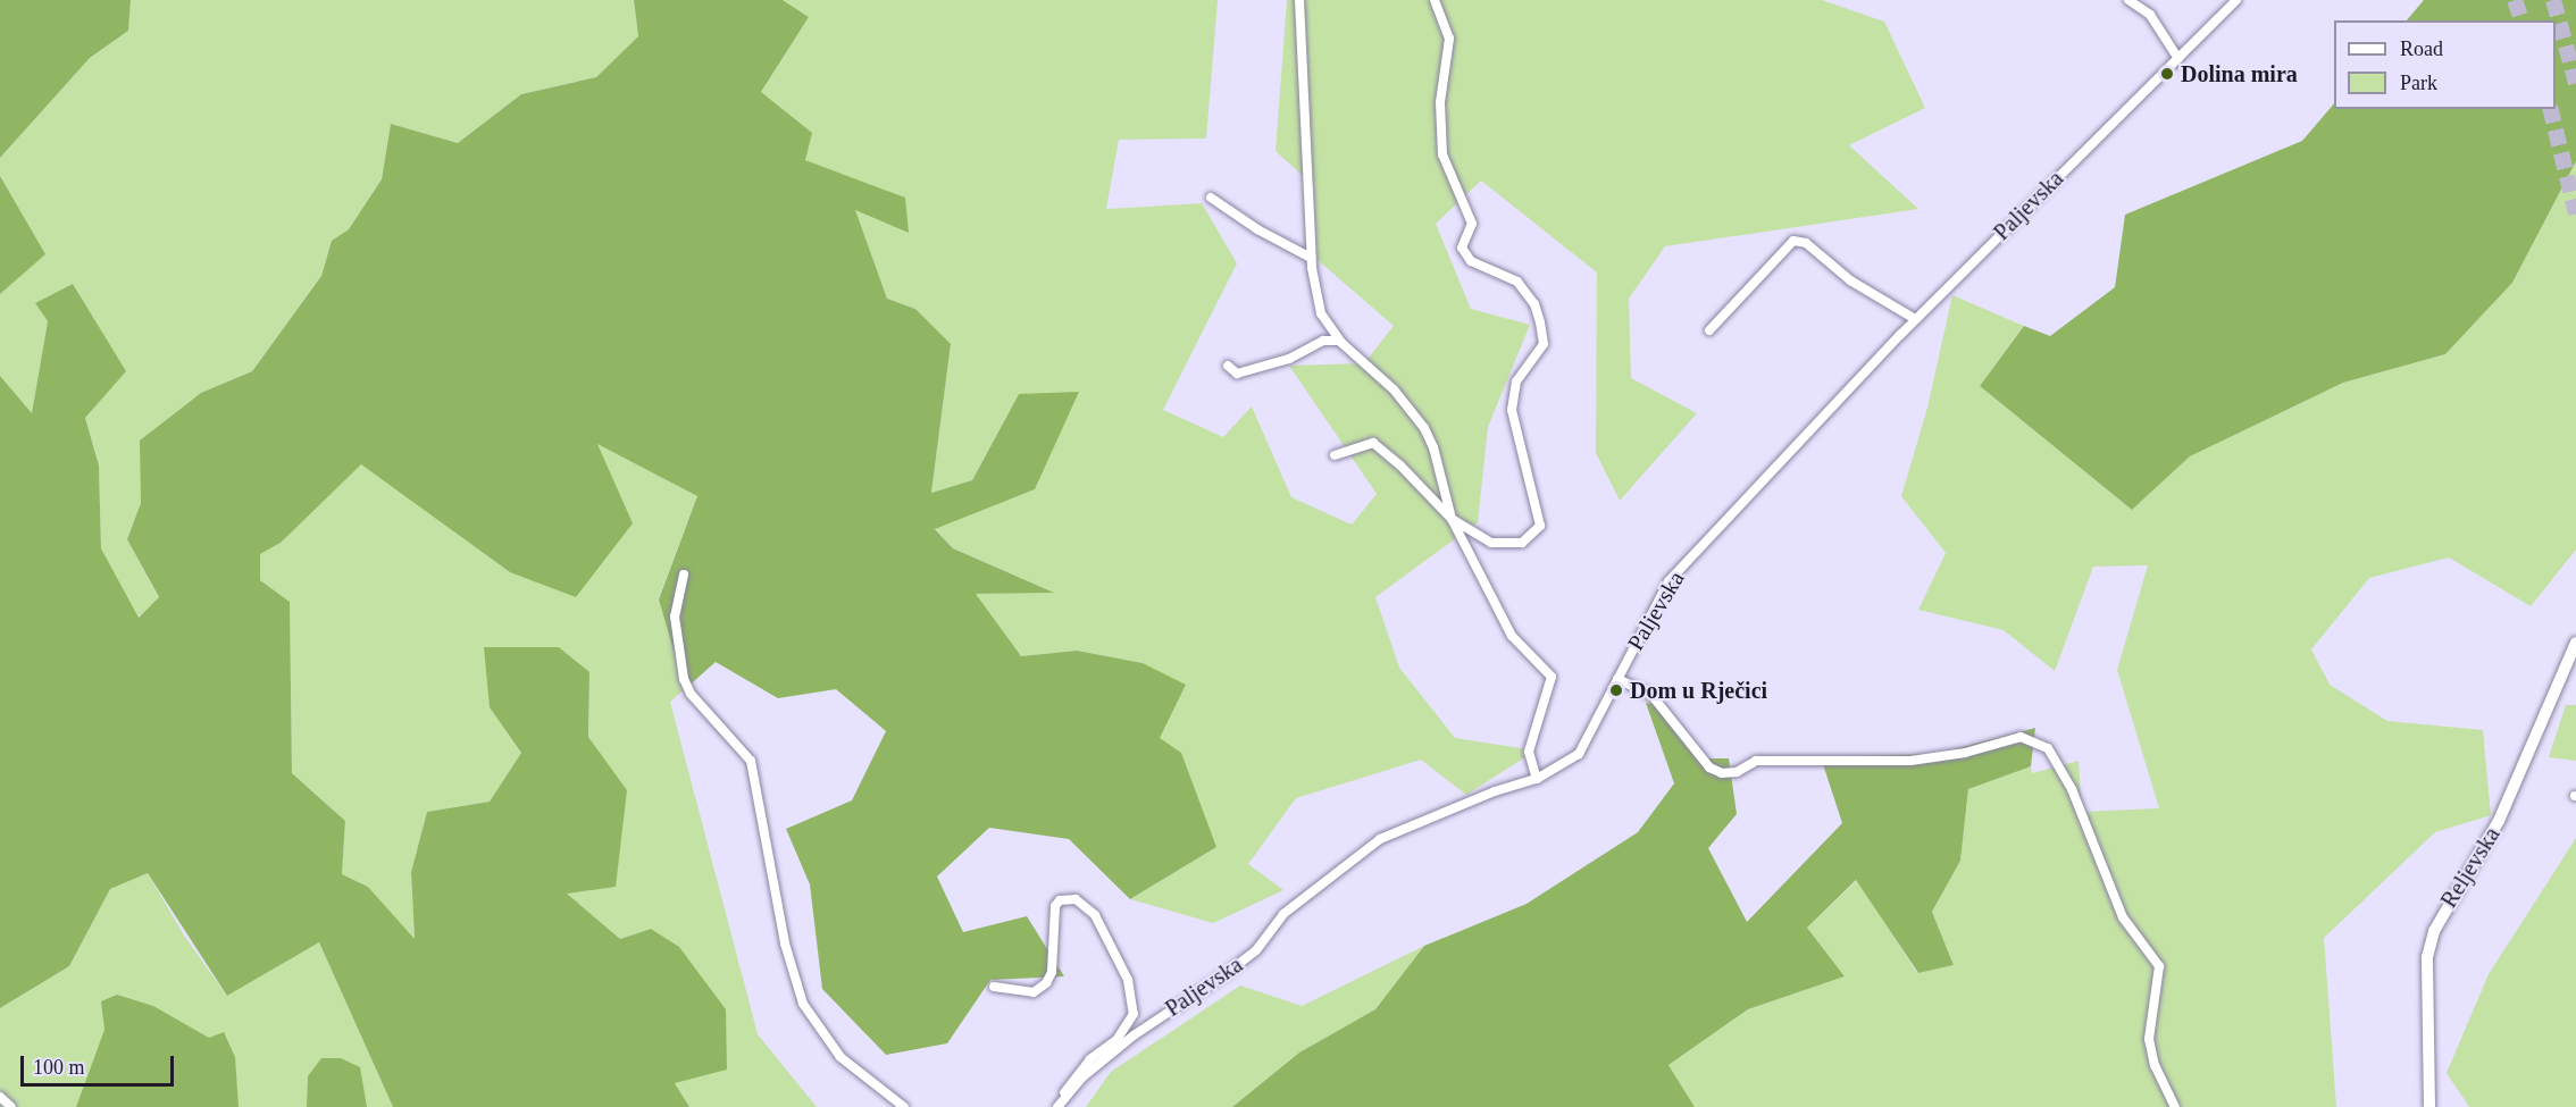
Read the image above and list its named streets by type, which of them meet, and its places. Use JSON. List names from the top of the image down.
{
  "streets": {
    "main road": ["Reljevska"],
    "street": ["Paljevska"]
  },
  "places": ["Dolina mira", "Dom u Rječici"],
  "legend": ["Road", "Park"],
  "scale_bar": "100 m"
}
